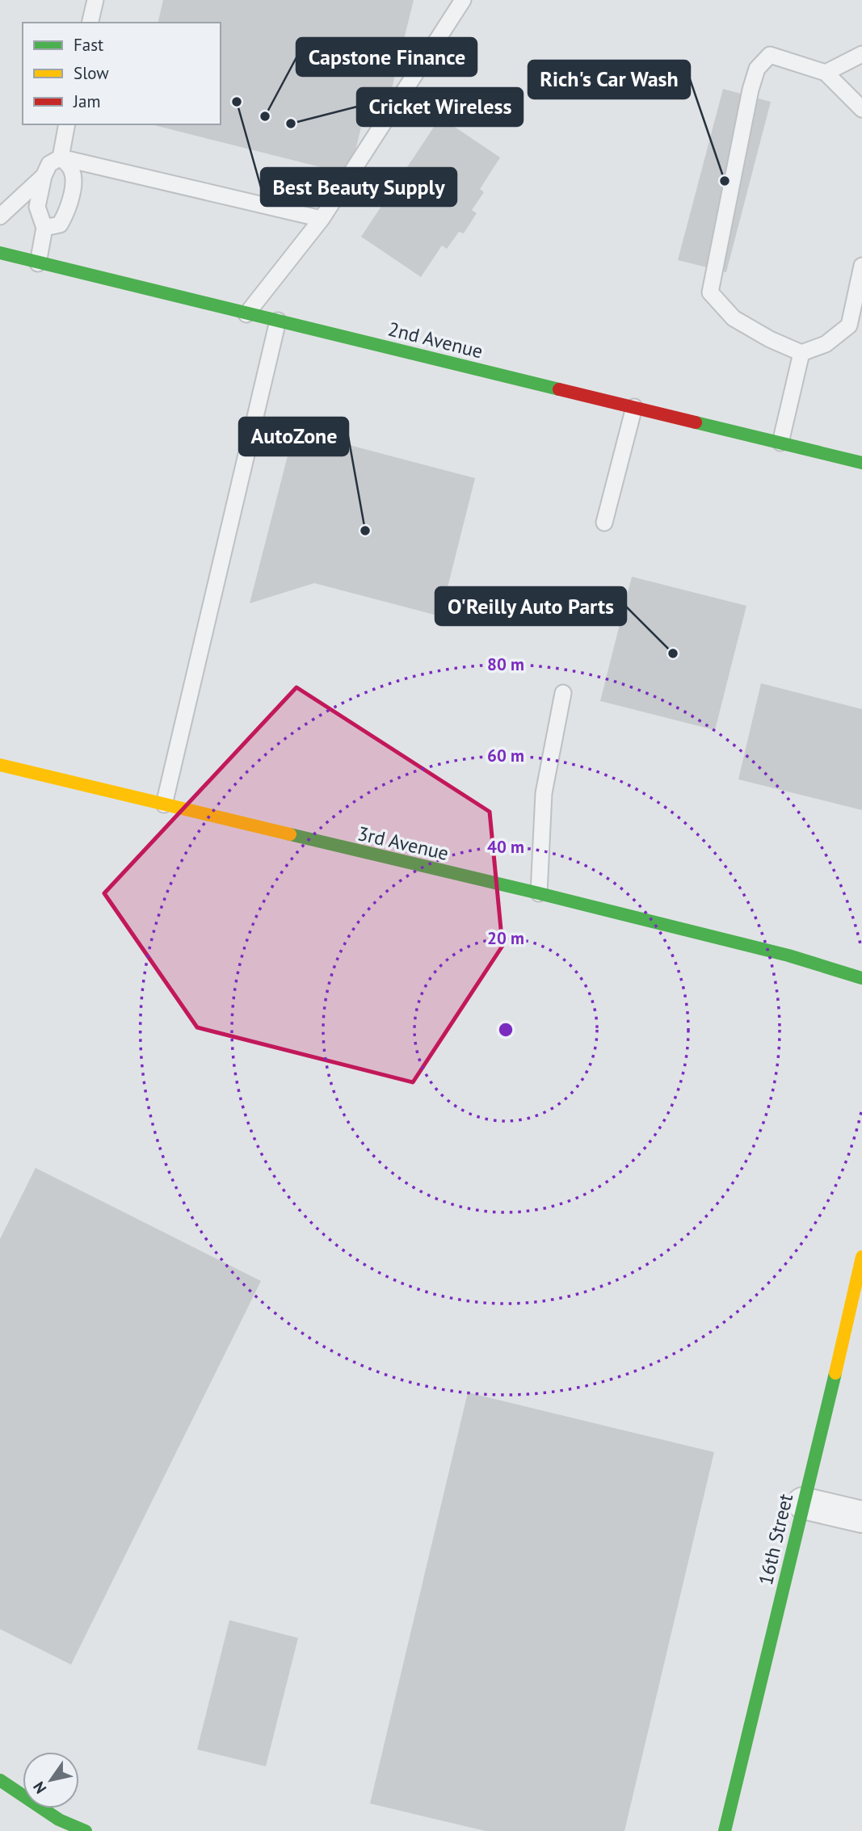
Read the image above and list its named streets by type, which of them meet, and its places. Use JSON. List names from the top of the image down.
{
  "streets": {
    "street": ["2nd Avenue", "3rd Avenue", "16th Street"]
  },
  "places": [
    "Best Beauty Supply",
    "Capstone Finance",
    "Cricket Wireless",
    "Rich's Car Wash",
    "AutoZone",
    "O'Reilly Auto Parts"
  ],
  "legend": ["Fast", "Slow", "Jam"],
  "north": "bottom left",
  "rings": [
    "80 m",
    "60 m",
    "40 m",
    "20 m"
  ]
}
